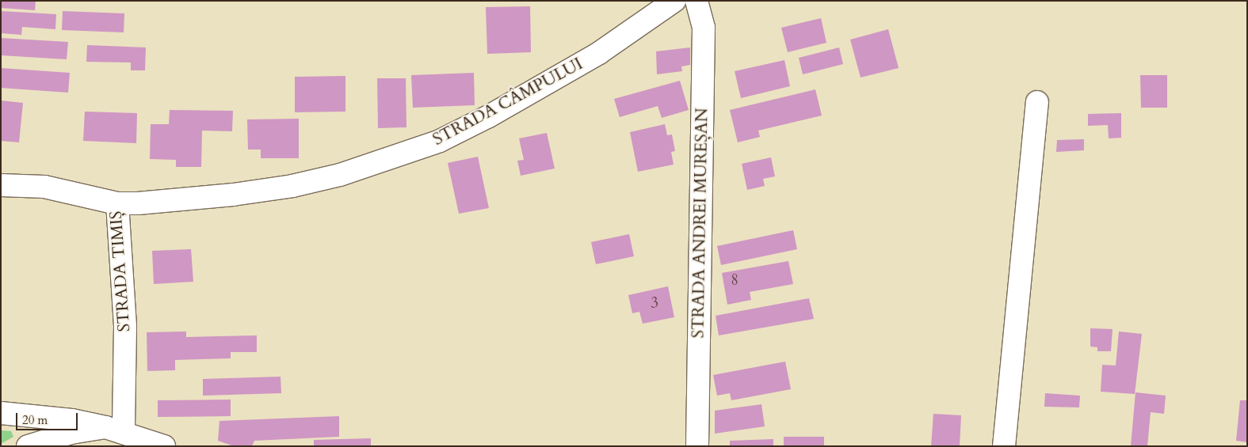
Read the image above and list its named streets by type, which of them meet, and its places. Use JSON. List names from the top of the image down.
{
  "streets": {
    "main road": ["STRADA CÂMPULUI", "STRADA ANDREI MUREȘAN", "STRADA TIMIȘ"]
  },
  "crossings": [
    ["STRADA CÂMPULUI", "STRADA TIMIȘ"]
  ],
  "house_numbers": ["8", "3"],
  "scale_bar": "20 m"
}
